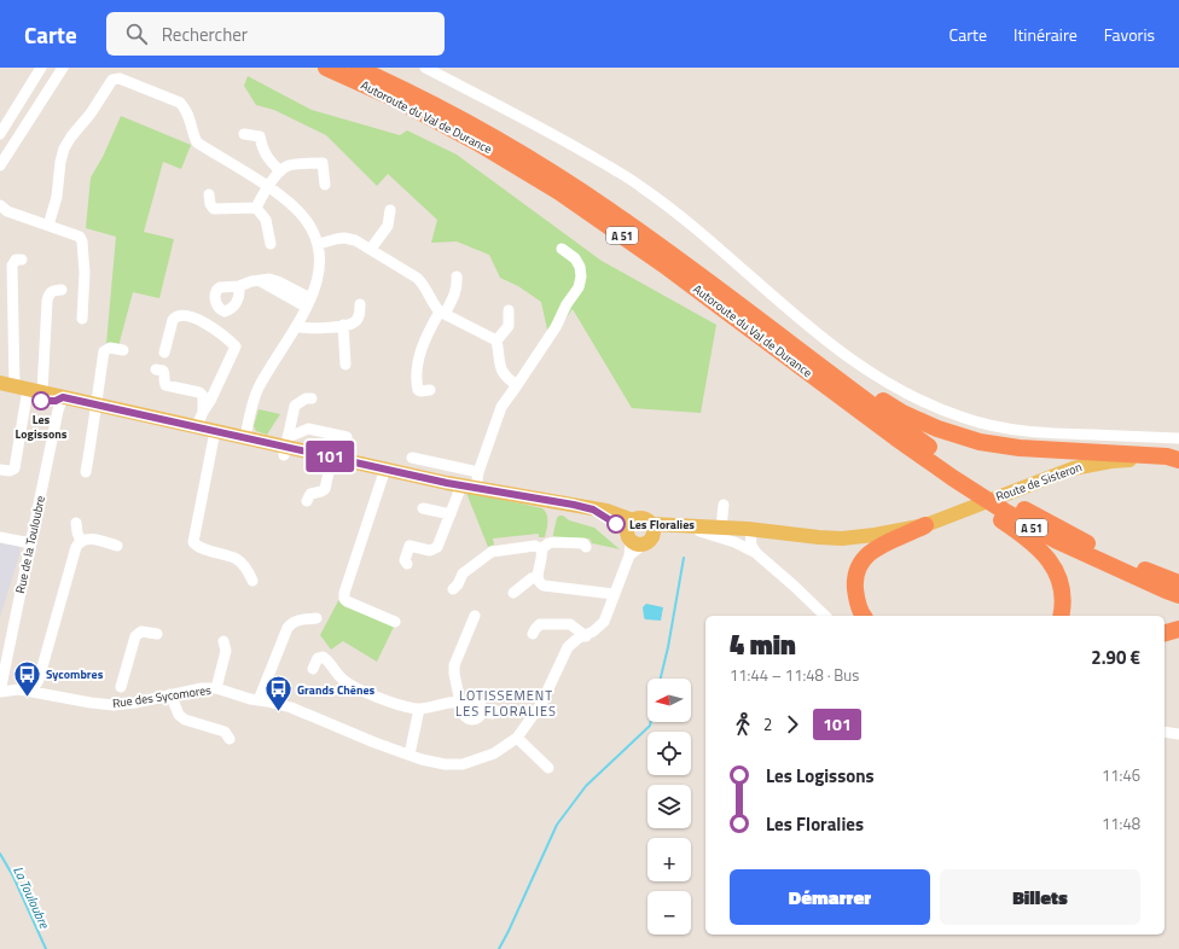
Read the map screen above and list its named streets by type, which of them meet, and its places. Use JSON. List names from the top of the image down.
{
  "streets": {
    "highway": ["Autoroute du Val de Durance", "A 51"],
    "main road": ["Route de Sisteron"],
    "street": ["Rue de la Touloubre", "Rue des Sycomores"]
  },
  "districts": ["LOTISSEMENT LES FLORALIES"],
  "water": ["La Touloubre"],
  "places": {
    "other": ["Les Logissons", "Les Floralies"],
    "bus stop": ["Sycombres", "Grands Chênes"]
  },
  "lines": ["bus line 101"],
  "north": "left",
  "page": {
    "header": "Carte",
    "search": "Rechercher",
    "nav": ["Carte", "Itinéraire", "Favoris"],
    "on_map": "101",
    "heading": ["4 min", "11:44 – 11:48 · Bus", "2.90 €"],
    "map_buttons": ["+", "−"],
    "legs": ["2", "101"],
    "list": [
      {
        "name": "Les Logissons",
        "value": "11:46"
      },
      {
        "name": "Les Floralies",
        "value": "11:48"
      }
    ],
    "buttons": ["Démarrer", "Billets"]
  }
}
